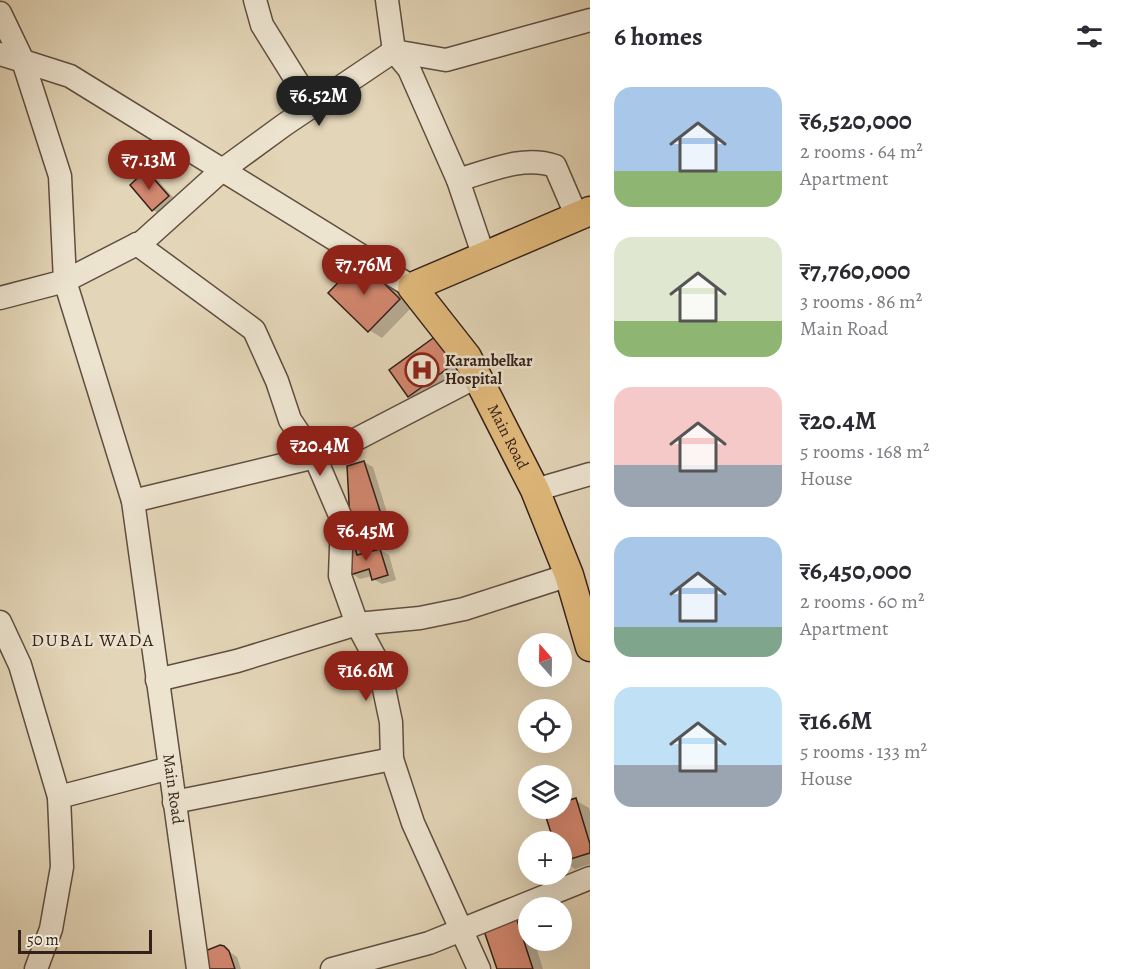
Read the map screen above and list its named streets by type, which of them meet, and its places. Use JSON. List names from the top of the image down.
{
  "streets": {
    "main road": ["Main Road"]
  },
  "districts": ["DUBAL WADA"],
  "places": {
    "hospital": ["Karambelkar Hospital"]
  },
  "scale_bar": "50 m",
  "north": "top",
  "page": {
    "heading": "6 homes",
    "list": [
      {
        "name": "₹6,520,000",
        "note": "2 rooms · 64 m² · Apartment"
      },
      {
        "name": "₹7,760,000",
        "note": "3 rooms · 86 m² · Main Road"
      },
      {
        "name": "₹20.4M",
        "note": "5 rooms · 168 m² · House"
      },
      {
        "name": "₹6,450,000",
        "note": "2 rooms · 60 m² · Apartment"
      },
      {
        "name": "₹16.6M",
        "note": "5 rooms · 133 m² · House"
      }
    ],
    "price": [
      "₹6.52M",
      "₹7.13M",
      "₹7.76M",
      "₹20.4M",
      "₹6.45M",
      "₹16.6M"
    ],
    "map_buttons": ["+", "−"],
    "scale": "50 m"
  }
}
